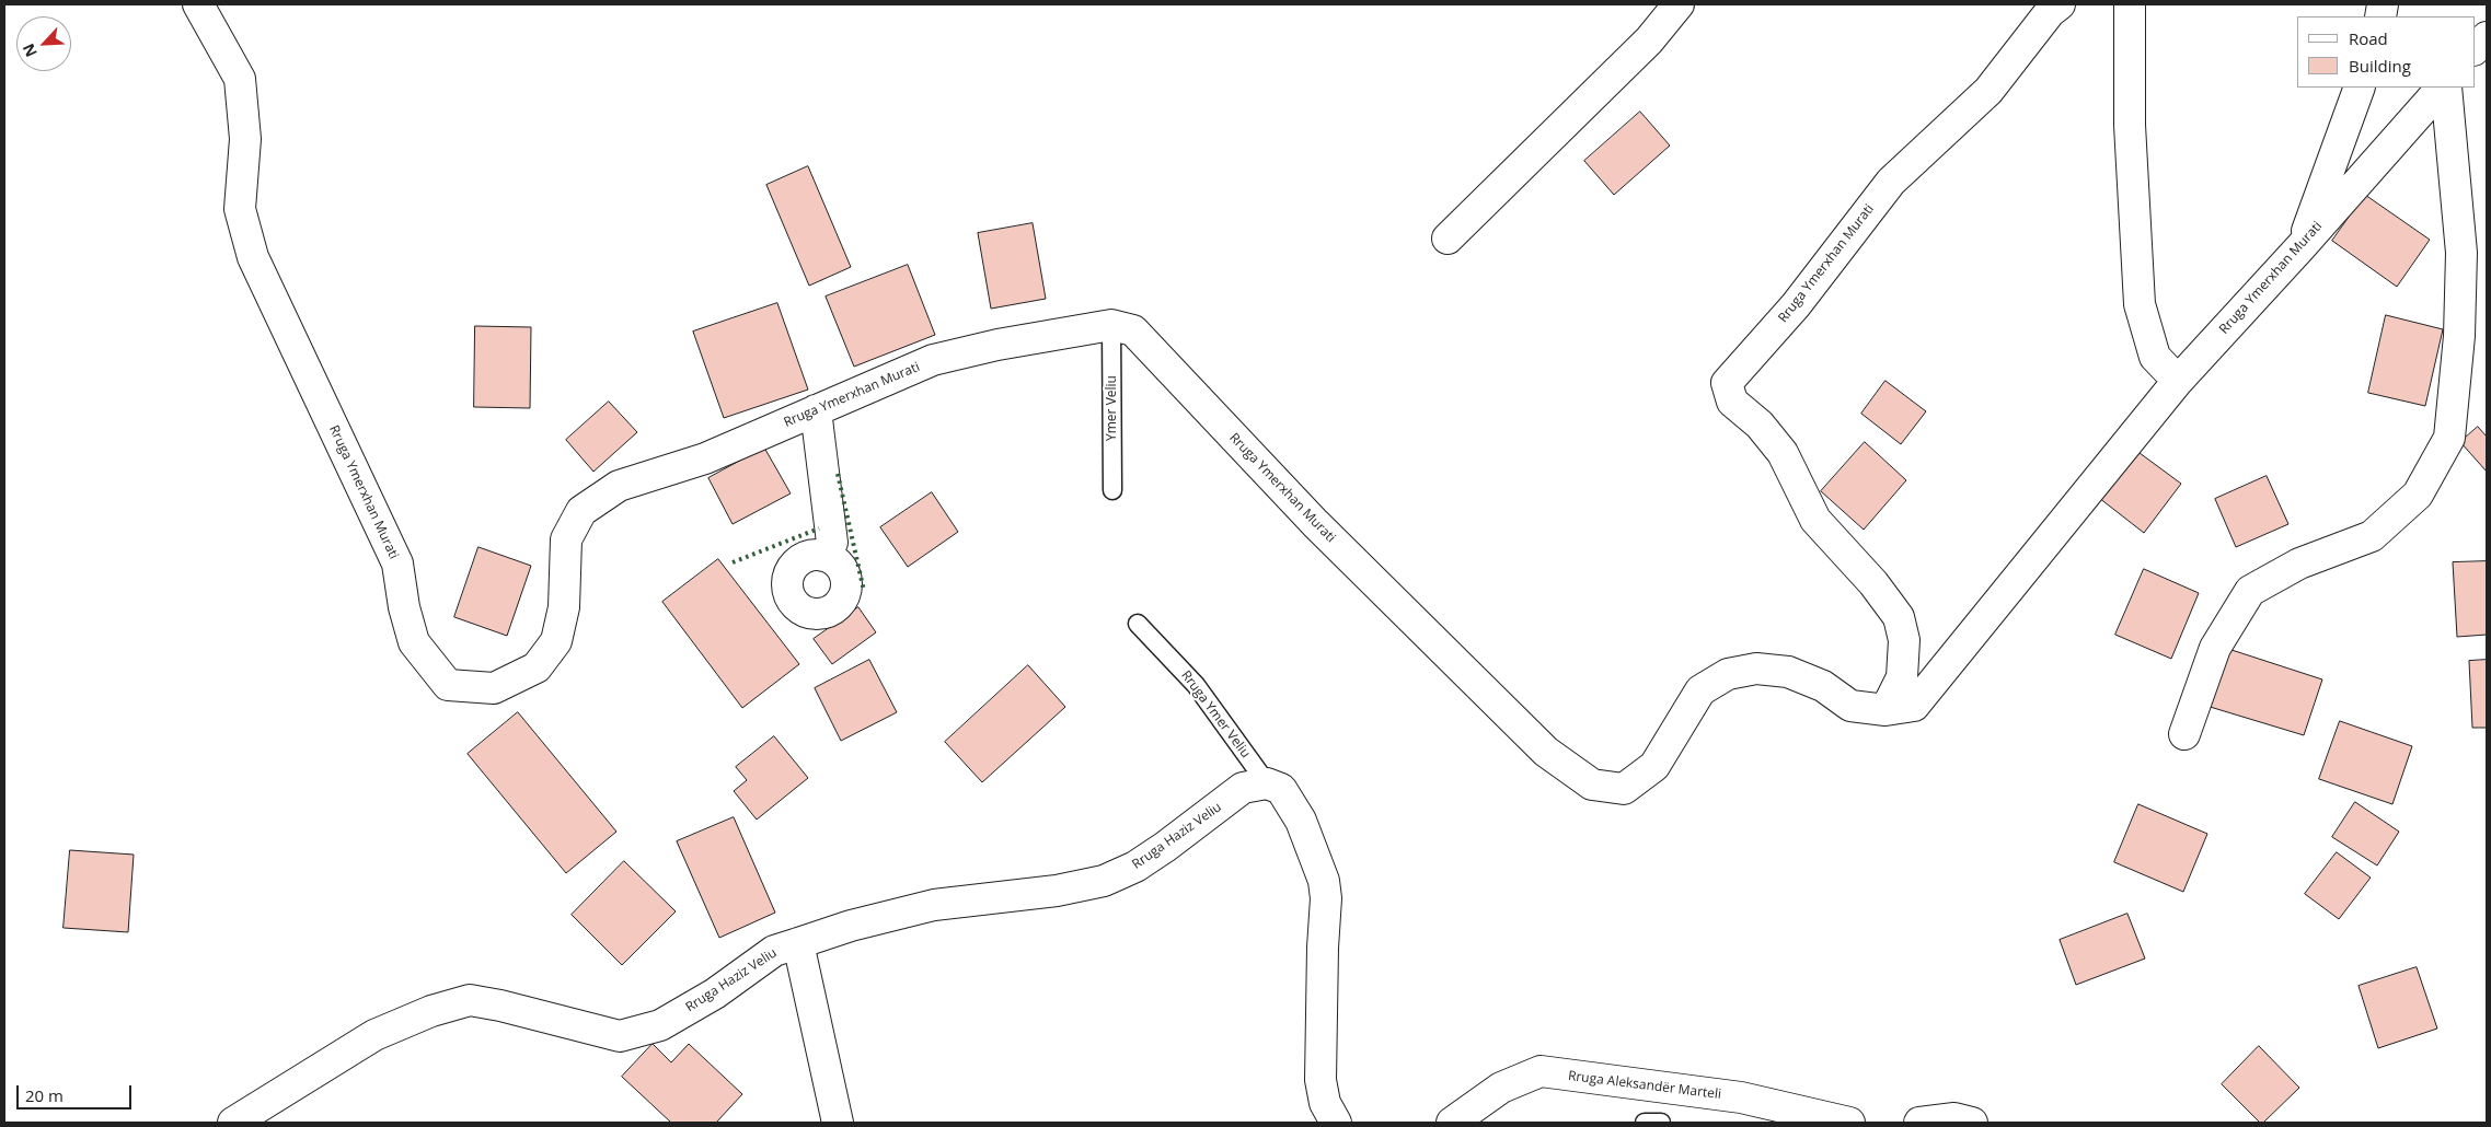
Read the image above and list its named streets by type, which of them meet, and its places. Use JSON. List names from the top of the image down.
{
  "streets": {
    "street": ["Rruga Ymerxhan Murati", "Rruga Haziz Veliu", "Rruga Aleksandër Marteli"],
    "lane": ["Ymer Veliu", "Rruga Ymer Veliu"]
  },
  "crossings": [
    ["Rruga Ymerxhan Murati", "Ymer Veliu"],
    ["Rruga Ymer Veliu", "Rruga Haziz Veliu"]
  ],
  "legend": ["Road", "Building"],
  "scale_bar": "20 m",
  "north": "bottom left"
}
